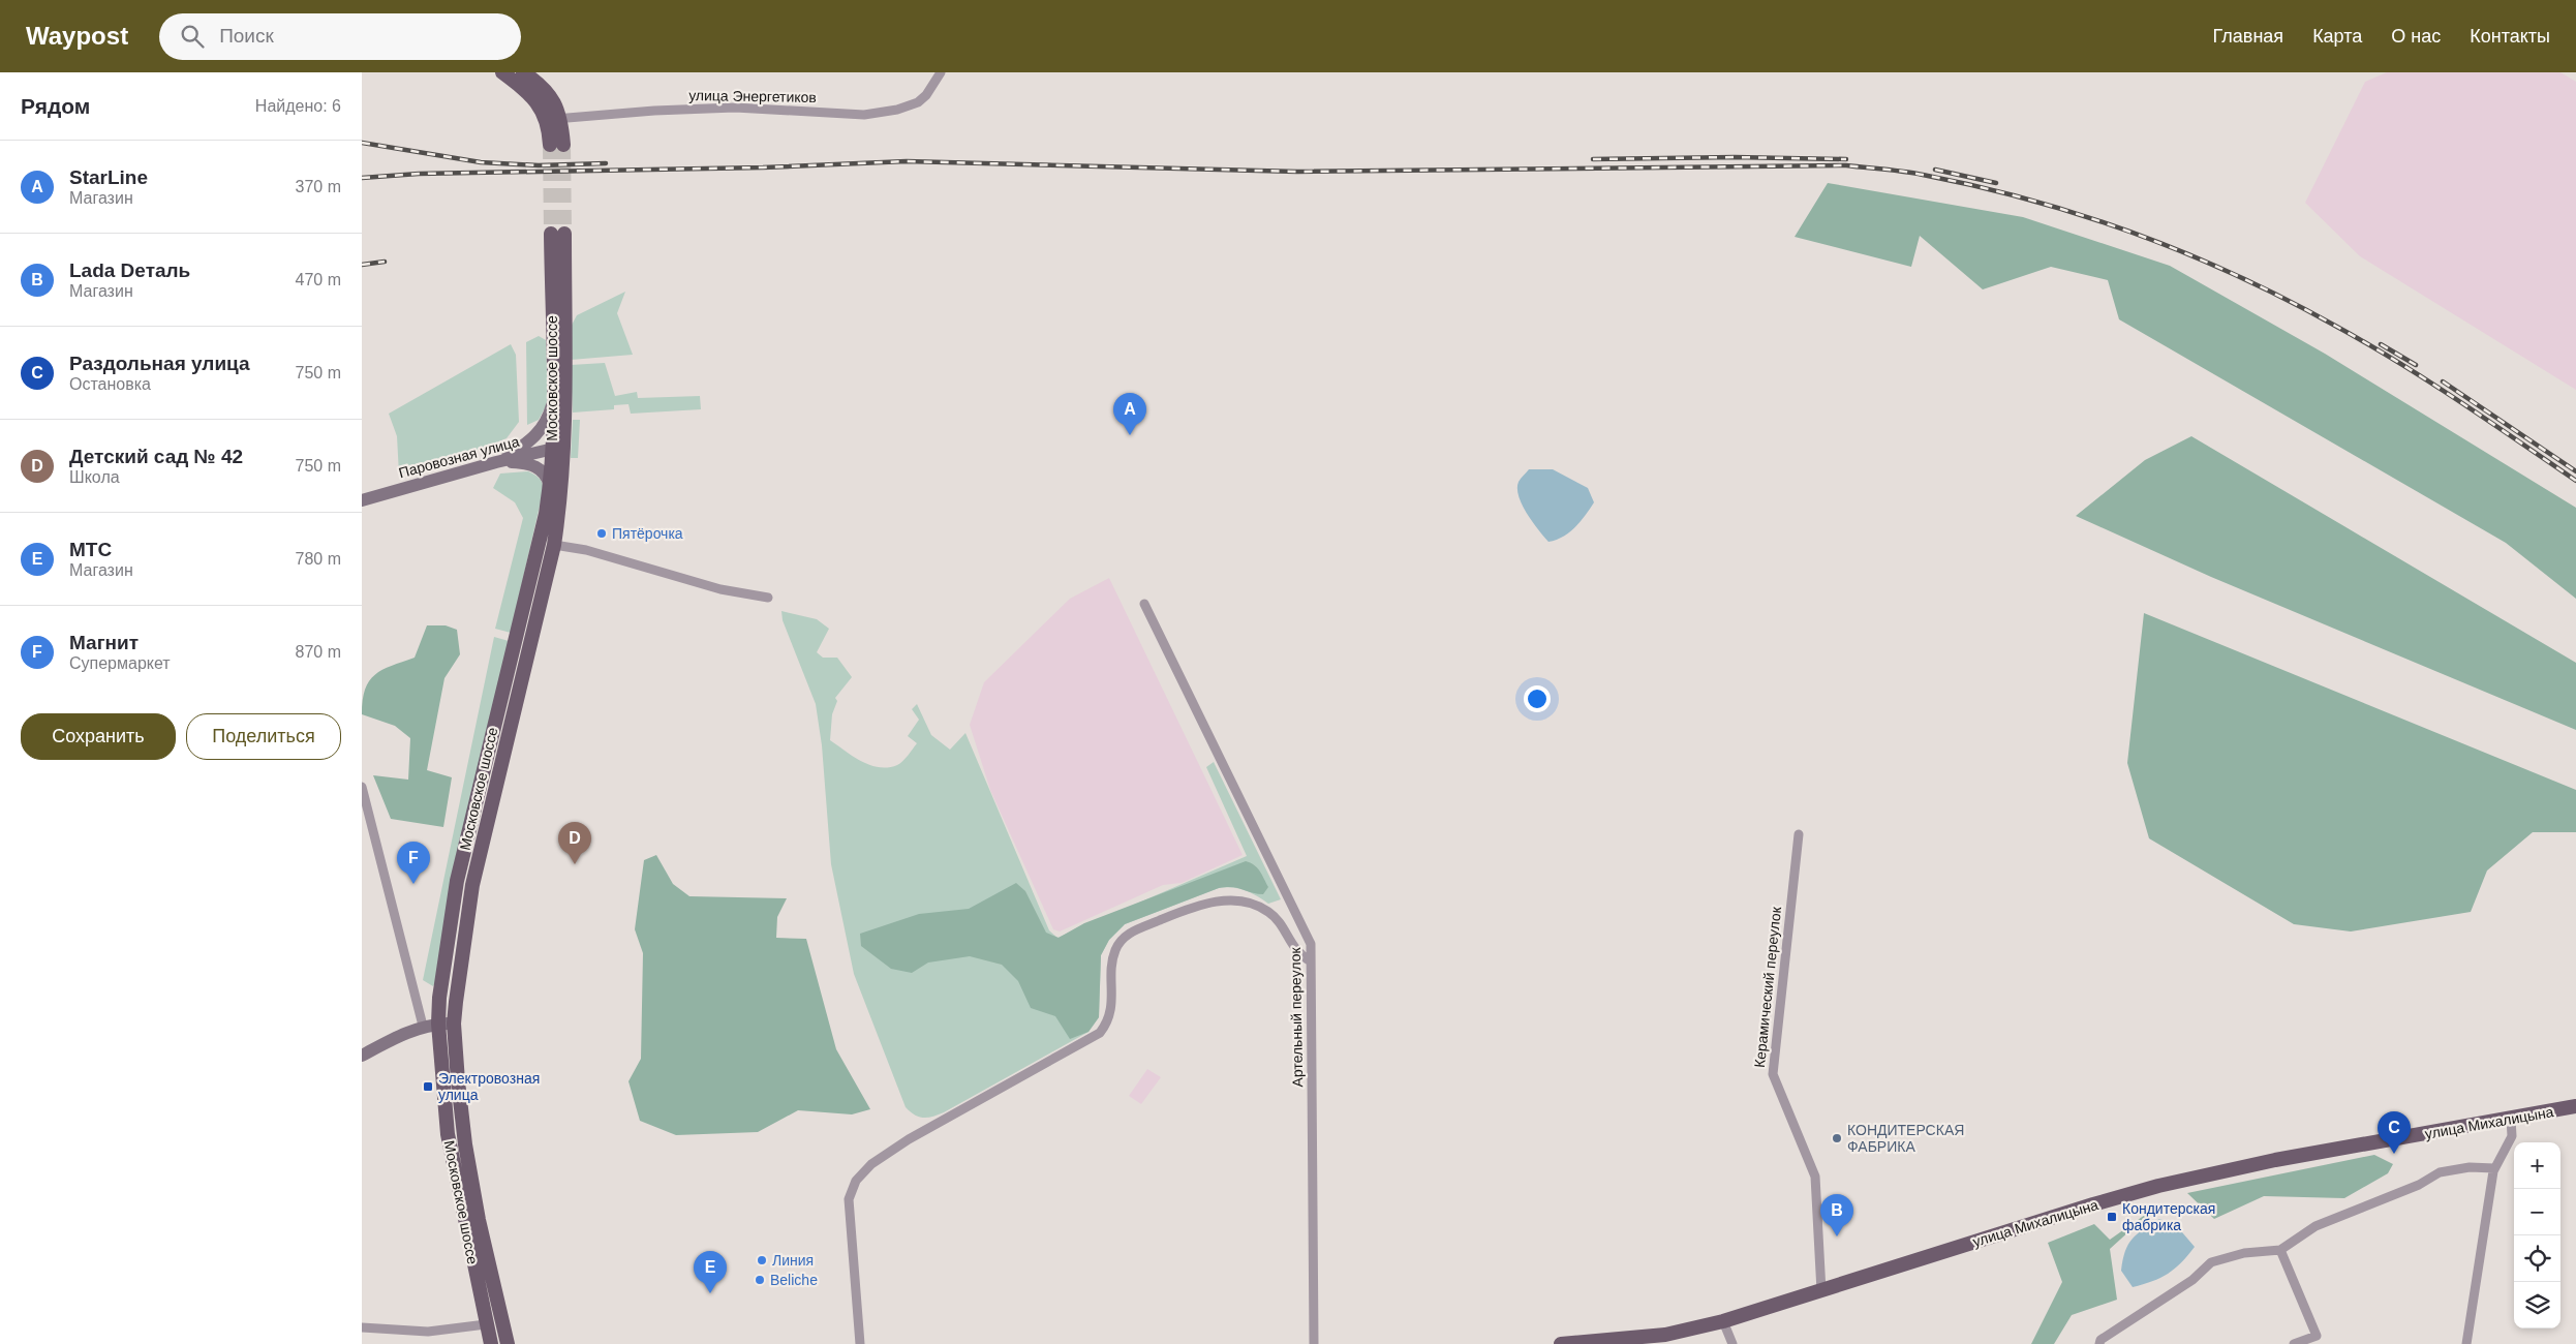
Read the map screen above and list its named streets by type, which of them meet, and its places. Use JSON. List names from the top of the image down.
{
  "streets": {
    "main road": ["Московское шоссе", "Паровозная улица", "улица Михалицына"],
    "street": ["улица Энергетиков", "Керамический переулок", "Артельный переулок"]
  },
  "crossings": [
    ["Московское шоссе", "Паровозная улица"],
    ["Керамический переулок", "улица Михалицына"]
  ],
  "places": {
    "other": [
      "Пятёрочка",
      "КОНДИТЕРСКАЯ ФАБРИКА",
      "Линия",
      "Beliche"
    ],
    "transit": ["Электровозная улица", "Кондитерская фабрика"]
  },
  "page": {
    "header": "Waypost",
    "search": "Поиск",
    "nav": [
      "Главная",
      "Карта",
      "О нас",
      "Контакты"
    ],
    "heading": ["Рядом", "Найдено: 6"],
    "list": [
      {
        "mark": "A",
        "name": "StarLine",
        "note": "Магазин",
        "value": "370 m"
      },
      {
        "mark": "B",
        "name": "Lada Dеталь",
        "note": "Магазин",
        "value": "470 m"
      },
      {
        "mark": "C",
        "name": "Раздольная улица",
        "note": "Остановка",
        "value": "750 m"
      },
      {
        "mark": "D",
        "name": "Детский сад № 42",
        "note": "Школа",
        "value": "750 m"
      },
      {
        "mark": "E",
        "name": "МТС",
        "note": "Магазин",
        "value": "780 m"
      },
      {
        "mark": "F",
        "name": "Магнит",
        "note": "Супермаркет",
        "value": "870 m"
      }
    ],
    "pins": [
      "A",
      "D",
      "F",
      "C",
      "B",
      "E"
    ],
    "buttons": ["Сохранить", "Поделиться"],
    "map_buttons": ["+", "−"]
  }
}
